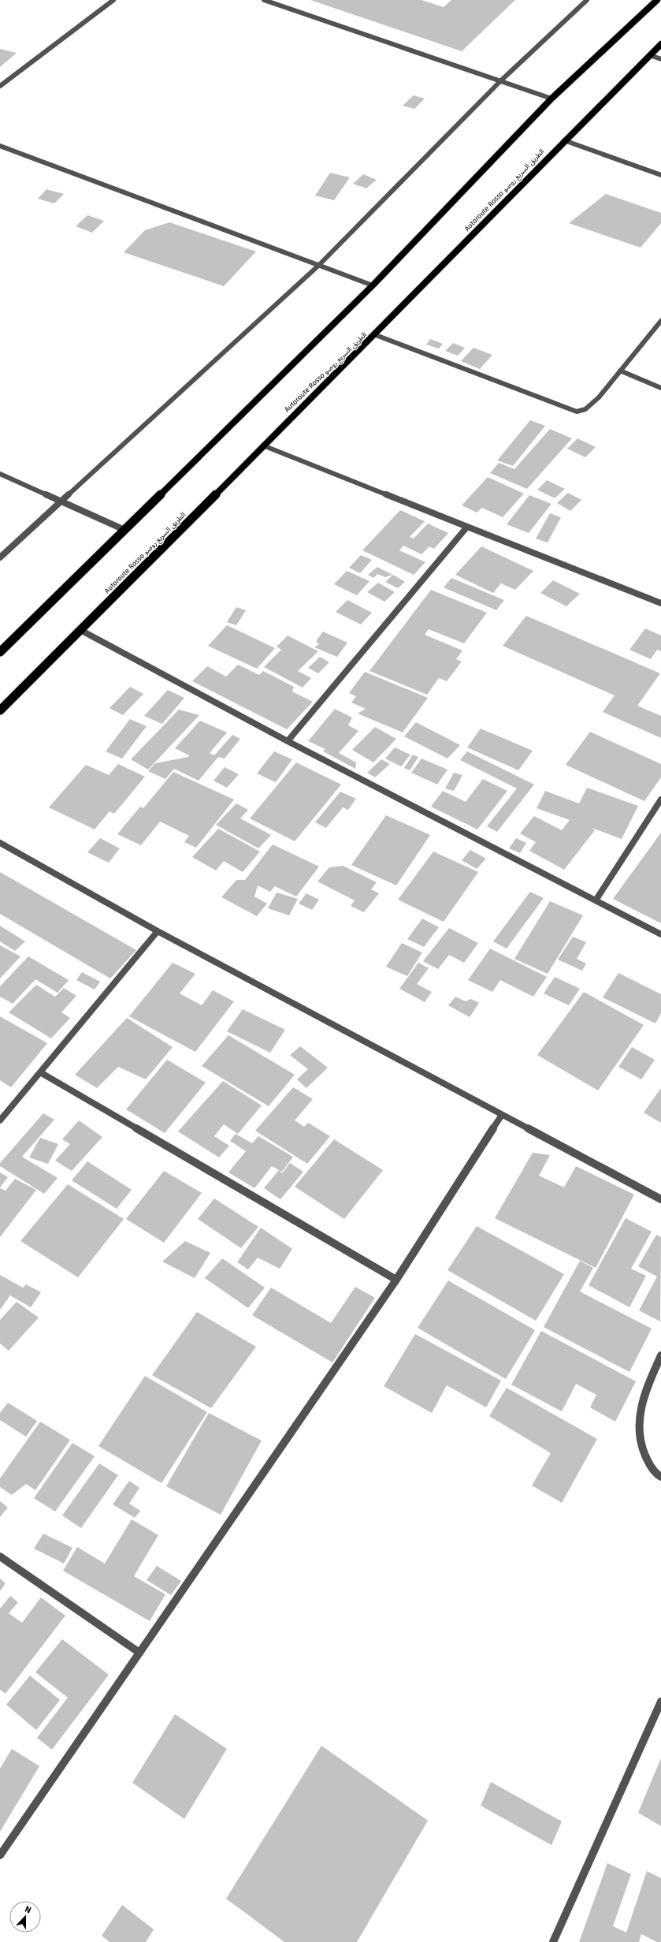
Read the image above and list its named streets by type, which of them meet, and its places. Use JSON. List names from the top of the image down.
{
  "streets": {
    "highway": ["Autoroute Rosso الطريق السريع روصو"]
  },
  "north": "top"
}
